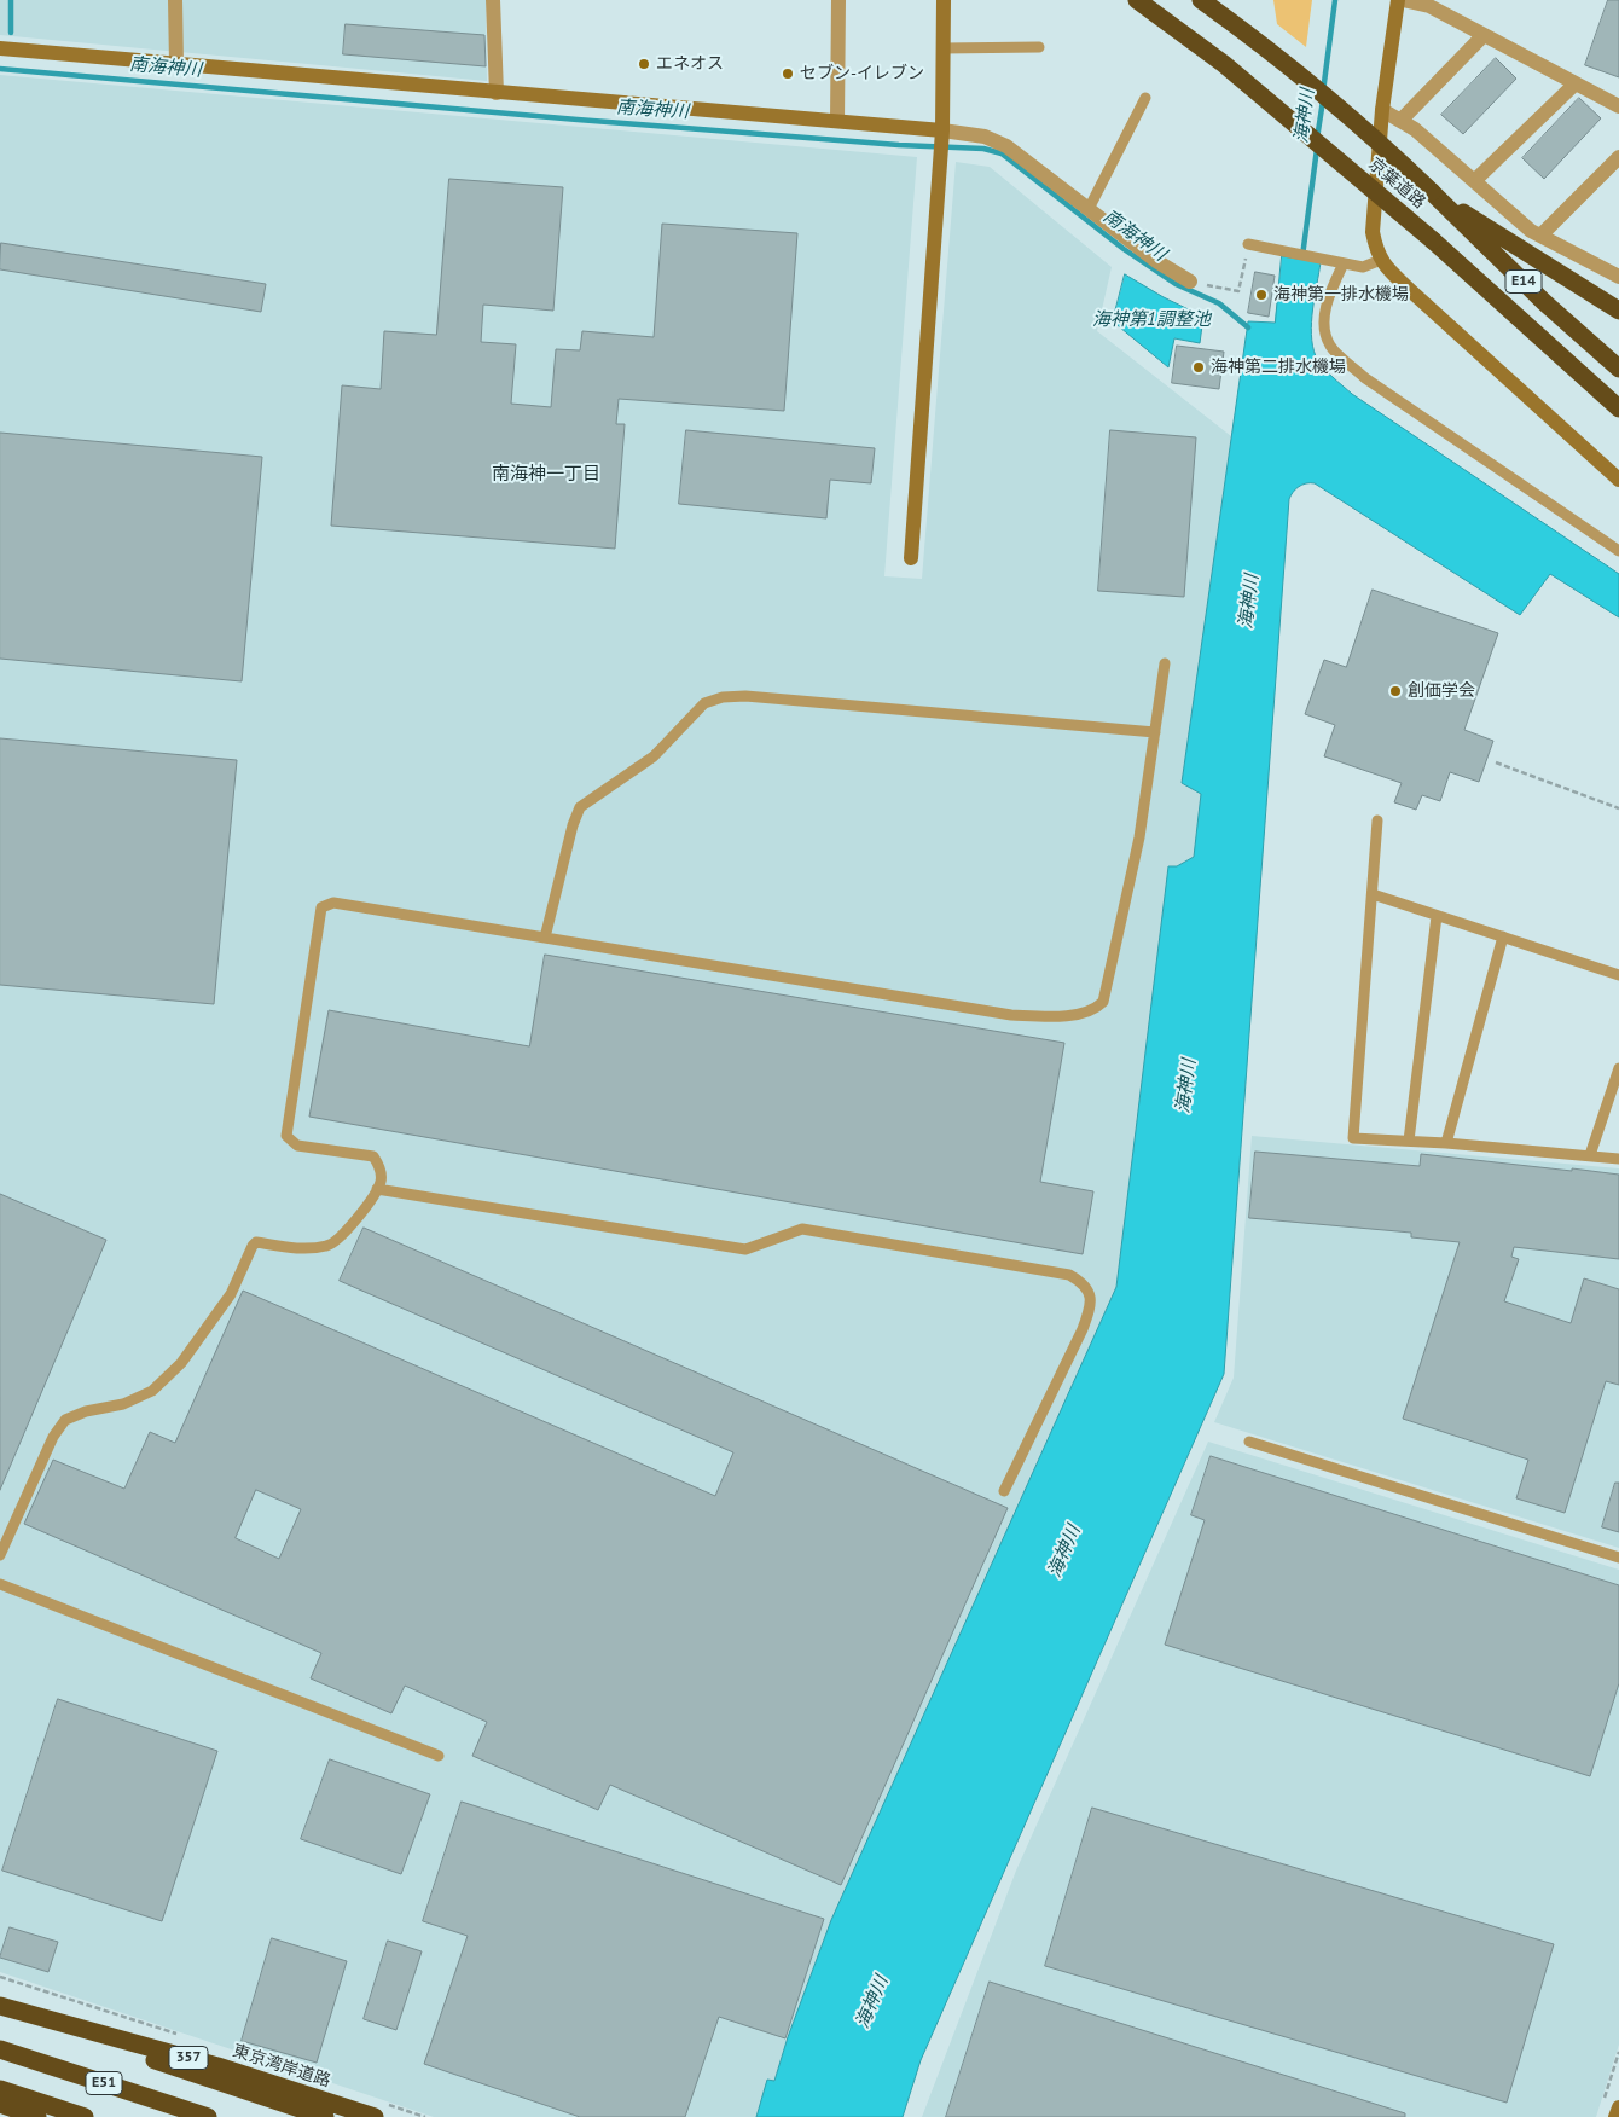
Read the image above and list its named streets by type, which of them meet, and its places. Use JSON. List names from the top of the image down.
{
  "streets": {
    "highway": [
      "京葉道路",
      "E14",
      "357",
      "東京湾岸道路",
      "E51"
    ]
  },
  "districts": ["南海神一丁目"],
  "water": ["南海神川", "海神川", "海神第1調整池"],
  "places": [
    "エネオス",
    "セブン-イレブン",
    "海神第一排水機場",
    "海神第二排水機場",
    "創価学会"
  ]
}
